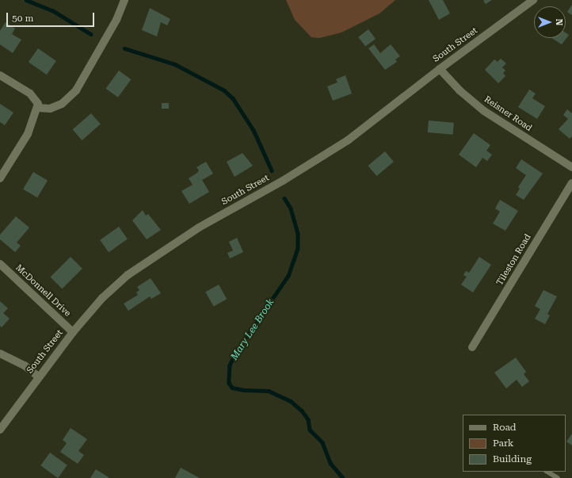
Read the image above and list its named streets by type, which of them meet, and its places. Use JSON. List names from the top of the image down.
{
  "streets": {
    "street": [
      "South Street",
      "Reisner Road",
      "Tileston Road",
      "McDonnell Drive"
    ]
  },
  "crossings": [
    ["South Street", "Reisner Road"],
    ["South Street", "McDonnell Drive"]
  ],
  "water": ["Mary Lee Brook"],
  "legend": ["Road", "Park", "Building"],
  "scale_bar": "50 m",
  "north": "right"
}
